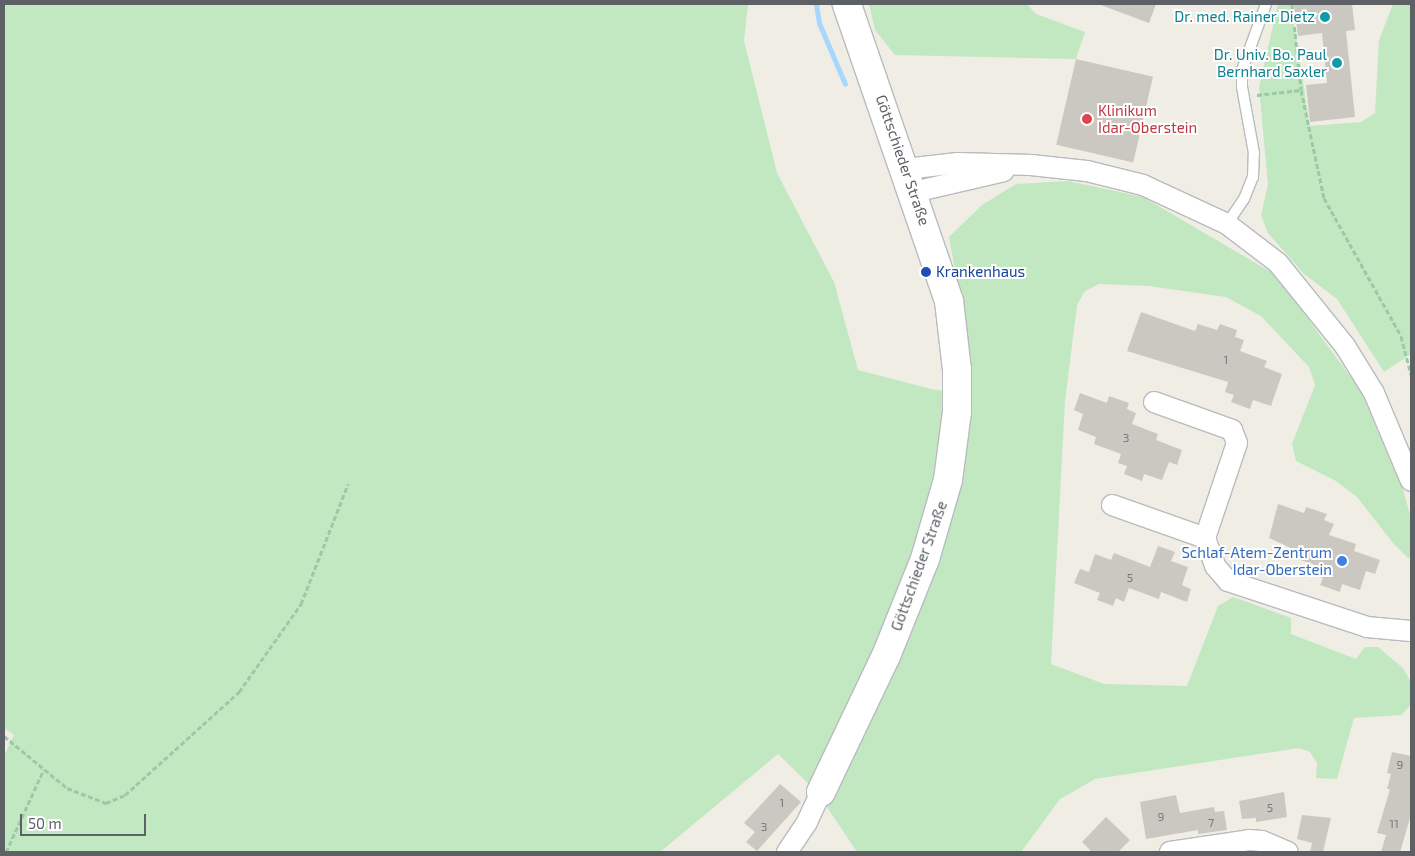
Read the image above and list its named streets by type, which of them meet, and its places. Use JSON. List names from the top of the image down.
{
  "streets": {
    "street": ["Göttschieder Straße"]
  },
  "places": [
    "Dr. med. Rainer Dietz",
    "Dr. Univ. Bo. Paul Bernhard Saxler",
    "Klinikum Idar-Oberstein",
    "Krankenhaus",
    "Schlaf-Atem-Zentrum Idar-Oberstein"
  ],
  "house_numbers": [
    "1",
    "3",
    "5",
    "9",
    "1",
    "5",
    "9",
    "7",
    "11",
    "3"
  ],
  "scale_bar": "50 m"
}
